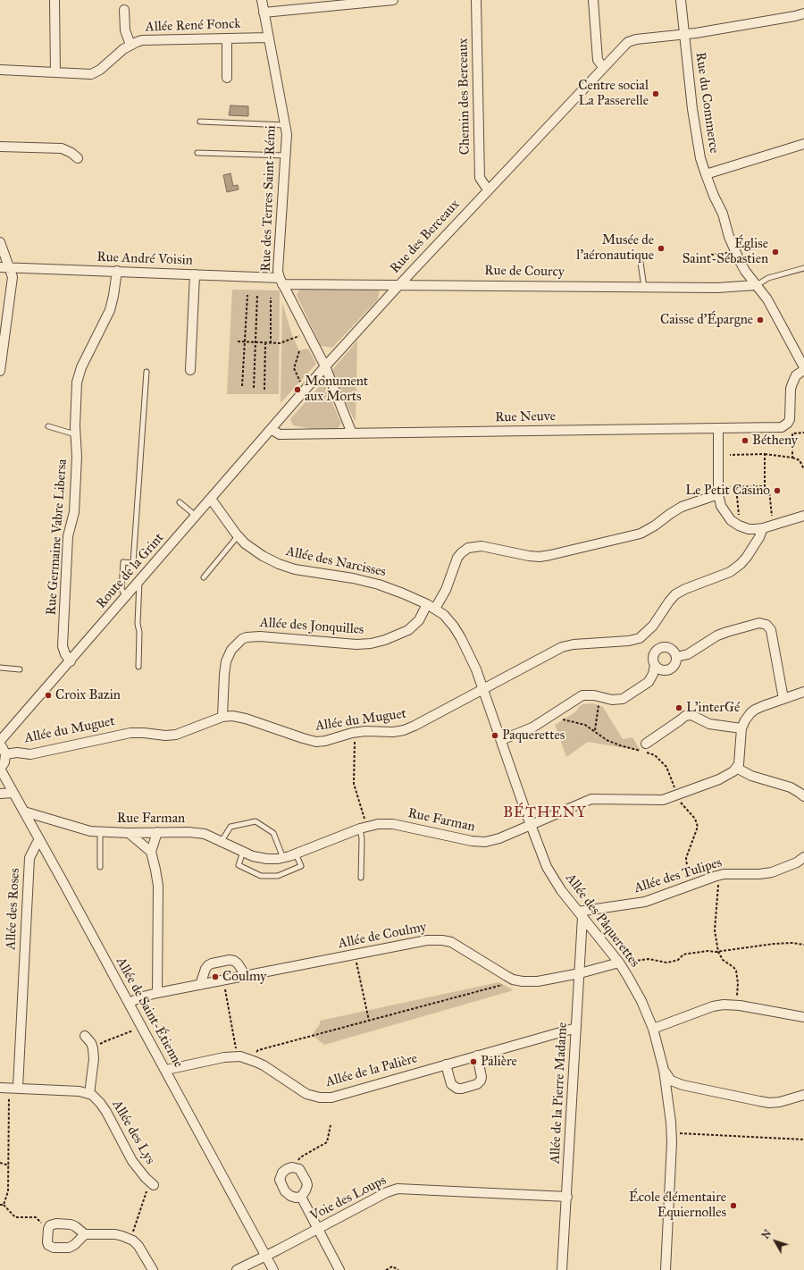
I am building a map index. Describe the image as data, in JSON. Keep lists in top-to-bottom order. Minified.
{"streets":{"street":["Allée René Fonck","Chemin des Berceaux","Rue du Commerce","Rue des Terres Saint-Rémi","Rue des Berceaux","Rue André Voisin","Rue de Courcy","Rue Neuve","Rue Germaine Vabre Libersa","Allée des Narcisses","Route de la Grint","Allée des Jonquilles","Allée du Muguet","Rue Farman","Allée des Tulipes","Allée des Roses","Allée des Pâquerettes","Allée de Coulmy","Allée de Saint-Étienne","Allée de la Palière","Allée de la Pierre Madame","Allée des Lys","Voie des Loups"]},"crossings":[["Allée René Fonck","Rue des Terres Saint-Rémi"],["Chemin des Berceaux","Rue des Berceaux"],["Rue du Commerce","Rue des Berceaux"],["Rue du Commerce","Rue de Courcy"],["Rue du Commerce","Rue Neuve"],["Rue des Terres Saint-Rémi","Rue des Berceaux"],["Rue des Terres Saint-Rémi","Rue André Voisin"],["Rue des Terres Saint-Rémi","Rue Neuve"],["Rue des Berceaux","Rue André Voisin"],["Rue des Berceaux","Rue de Courcy"],["Rue des Berceaux","Rue Neuve"],["Rue des Berceaux","Allée des Narcisses"],["Rue des Berceaux","Route de la Grint"],["Rue André Voisin","Rue de Courcy"],["Rue André Voisin","Rue Germaine Vabre Libersa"],["Rue Germaine Vabre Libersa","Route de la Grint"],["Allée des Narcisses","Route de la Grint"],["Allée des Narcisses","Allée des Jonquilles"],["Allée des Narcisses","Allée des Pâquerettes"],["Allée des Jonquilles","Allée du Muguet"],["Allée des Jonquilles","Allée des Pâquerettes"],["Allée du Muguet","Allée des Pâquerettes"],["Rue Farman","Allée des Pâquerettes"],["Rue Farman","Allée de Saint-Étienne"],["Allée des Tulipes","Allée des Pâquerettes"],["Allée des Tulipes","Allée de la Pierre Madame"],["Allée des Roses","Allée de Saint-Étienne"],["Allée des Pâquerettes","Allée de Coulmy"],["Allée des Pâquerettes","Allée de la Pierre Madame"],["Allée de Coulmy","Allée de Saint-Étienne"],["Allée de Coulmy","Allée de la Pierre Madame"],["Allée de Saint-Étienne","Allée de la Palière"],["Allée de Saint-Étienne","Voie des Loups"],["Allée de la Palière","Allée de la Pierre Madame"],["Allée de la Pierre Madame","Voie des Loups"]],"districts":["BÉTHENY"],"places":["Centre social La Passerelle","Musée de l'aéronautique","Église Saint-Sébastien","Caisse d'Épargne","Monument aux Morts","Bétheny","Le Petit Casino","Croix Bazin","L'interGé","Paquerettes","Coulmy","Palière","École élémentaire Equiernolles"],"north":"top left"}
